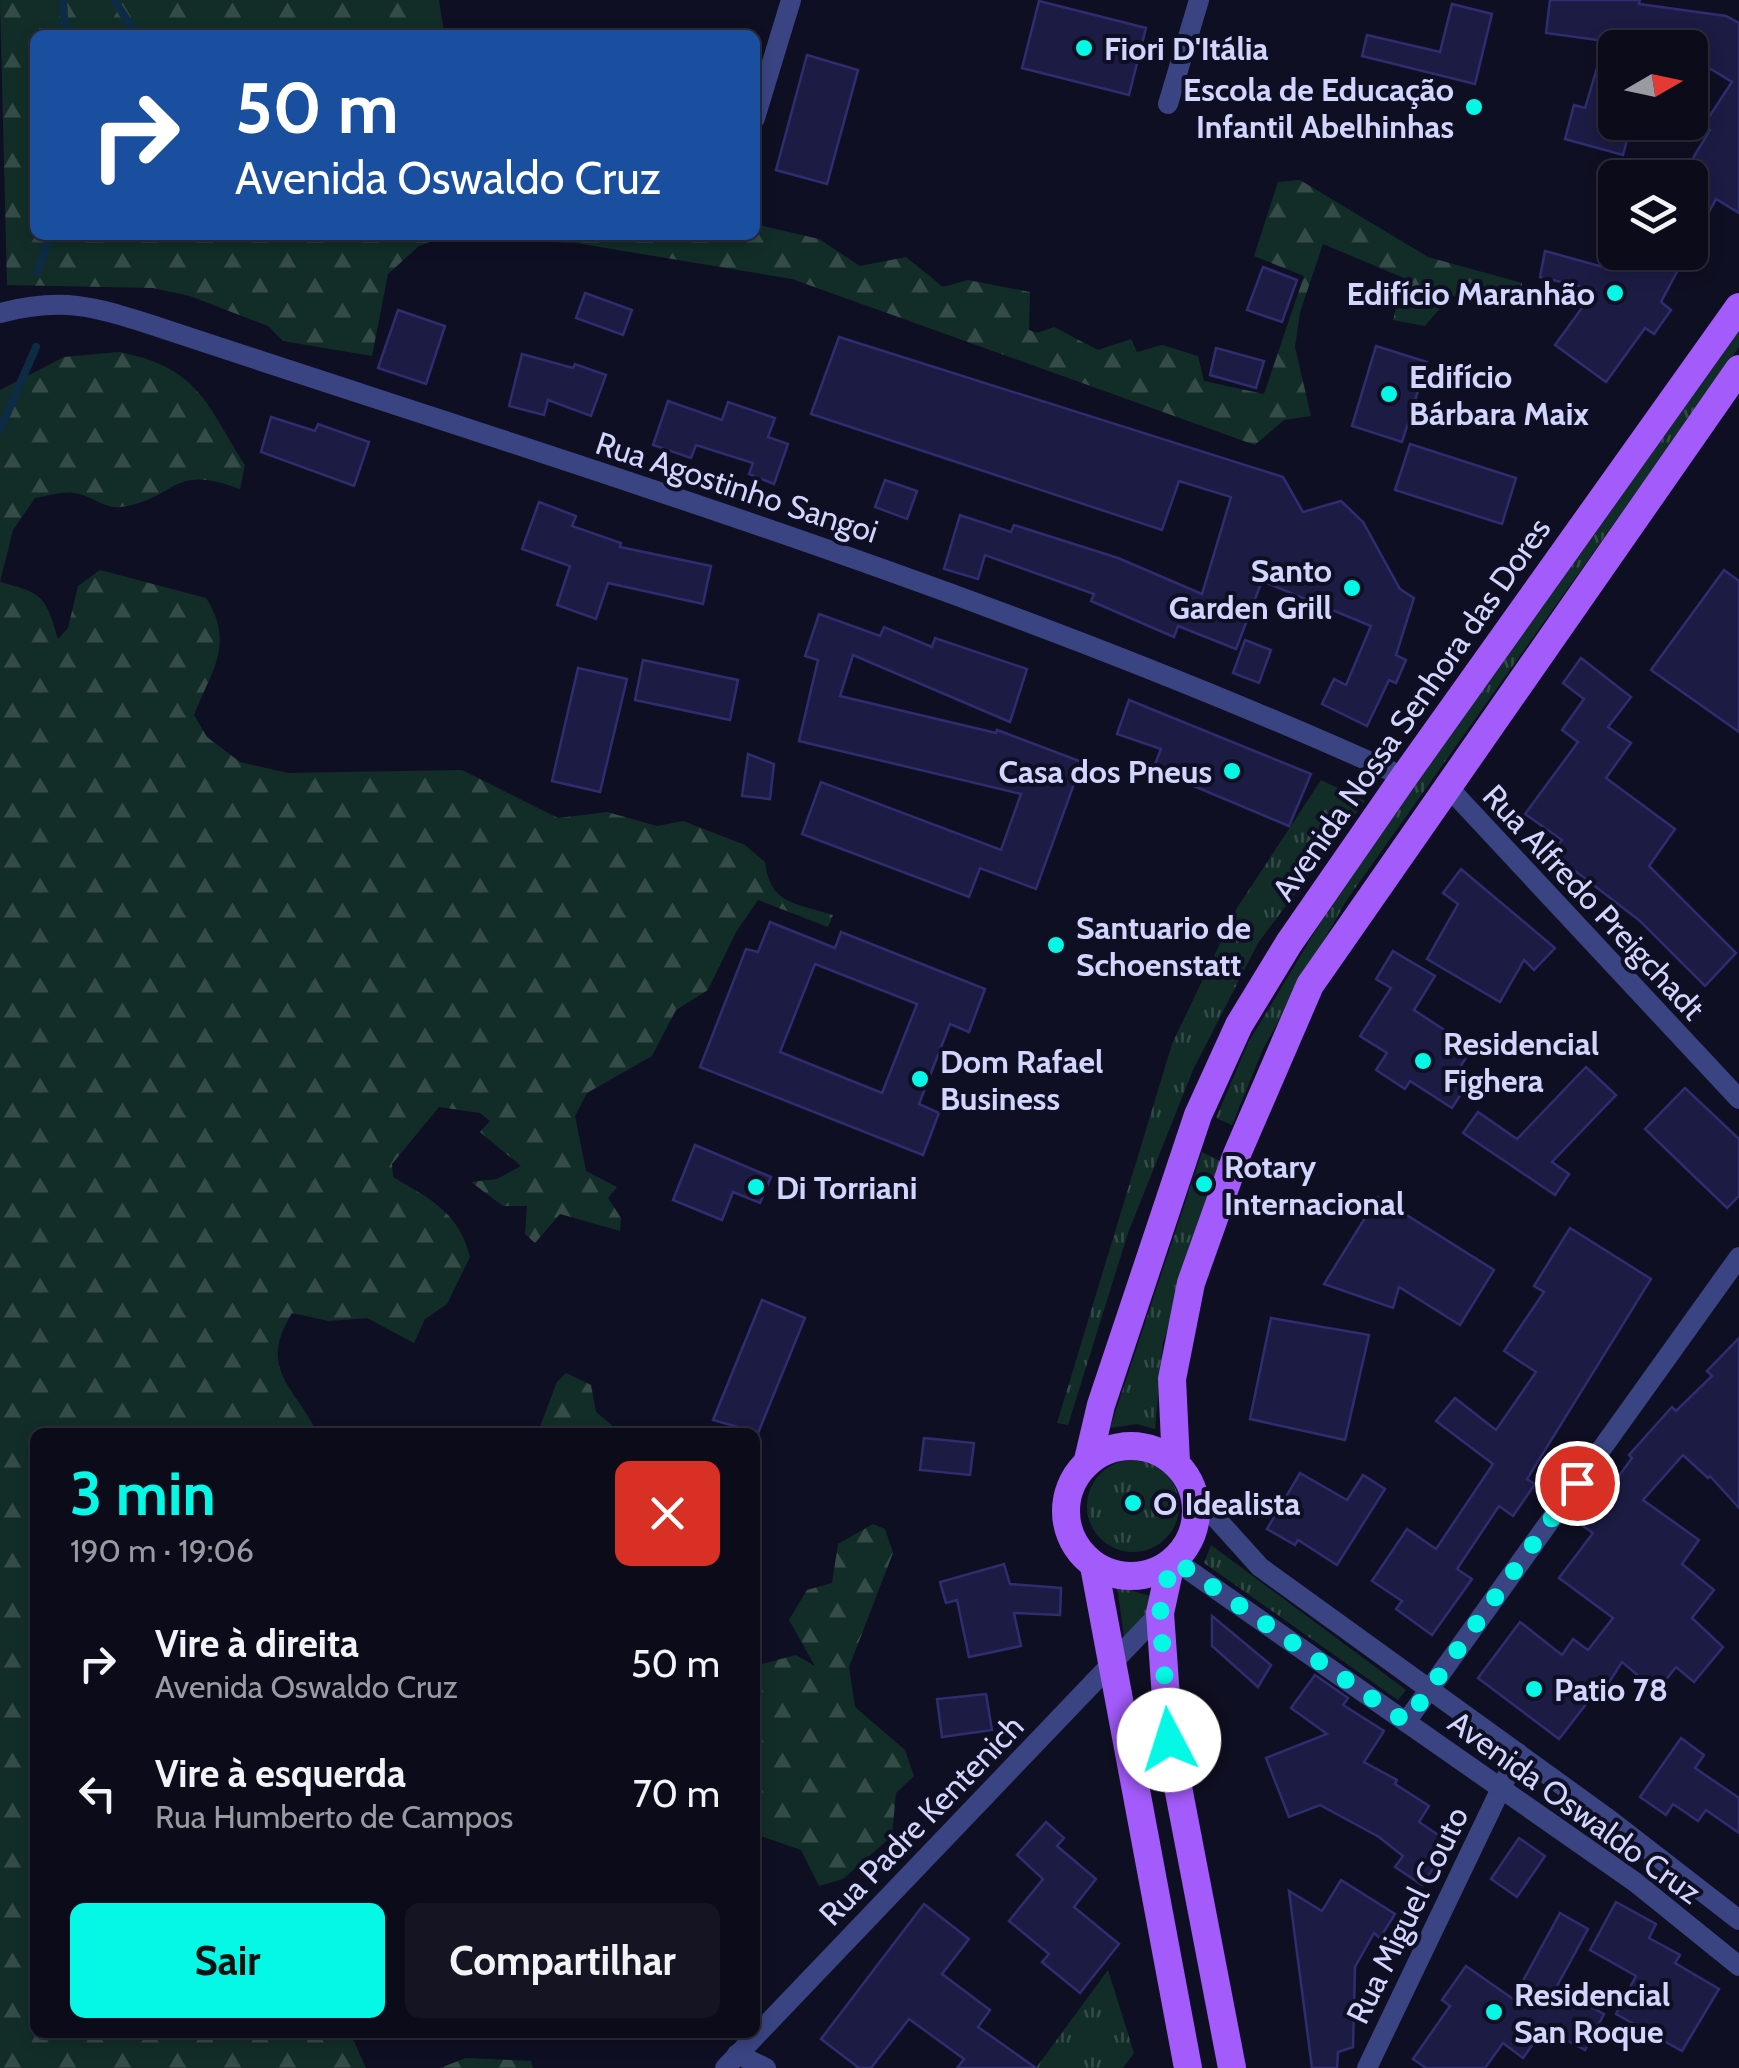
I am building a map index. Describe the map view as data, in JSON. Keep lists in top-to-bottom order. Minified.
{"streets":{"main road":["Avenida Nossa Senhora das Dores"],"street":["Rua Agostinho Sangoi","Rua Alfredo Preigchadt","Avenida Oswaldo Cruz","Rua Padre Kentenich","Rua Miguel Couto"]},"crossings":[["Rua Agostinho Sangoi","Avenida Nossa Senhora das Dores"],["Avenida Nossa Senhora das Dores","Avenida Oswaldo Cruz"],["Avenida Oswaldo Cruz","Rua Miguel Couto"]],"places":["Fiori D'Itália","Escola de Educação Infantil Abelhinhas","Edifício Maranhão","Edifício Bárbara Maix","Santo Garden Grill","Casa dos Pneus","Santuario de Schoenstatt","Residencial Fighera","Dom Rafael Business","Rotary Internacional","Di Torriani","O Idealista","Patio 78","Residencial San Roque"],"north":"right","page":{"turn":["50 m","Avenida Oswaldo Cruz"],"heading":["3 min","190 m · 19:06"],"list":[{"name":"Vire à direita","note":"Avenida Oswaldo Cruz","value":"50 m"},{"name":"Vire à esquerda","note":"Rua Humberto de Campos","value":"70 m"}],"buttons":["Sair","Compartilhar"]}}
